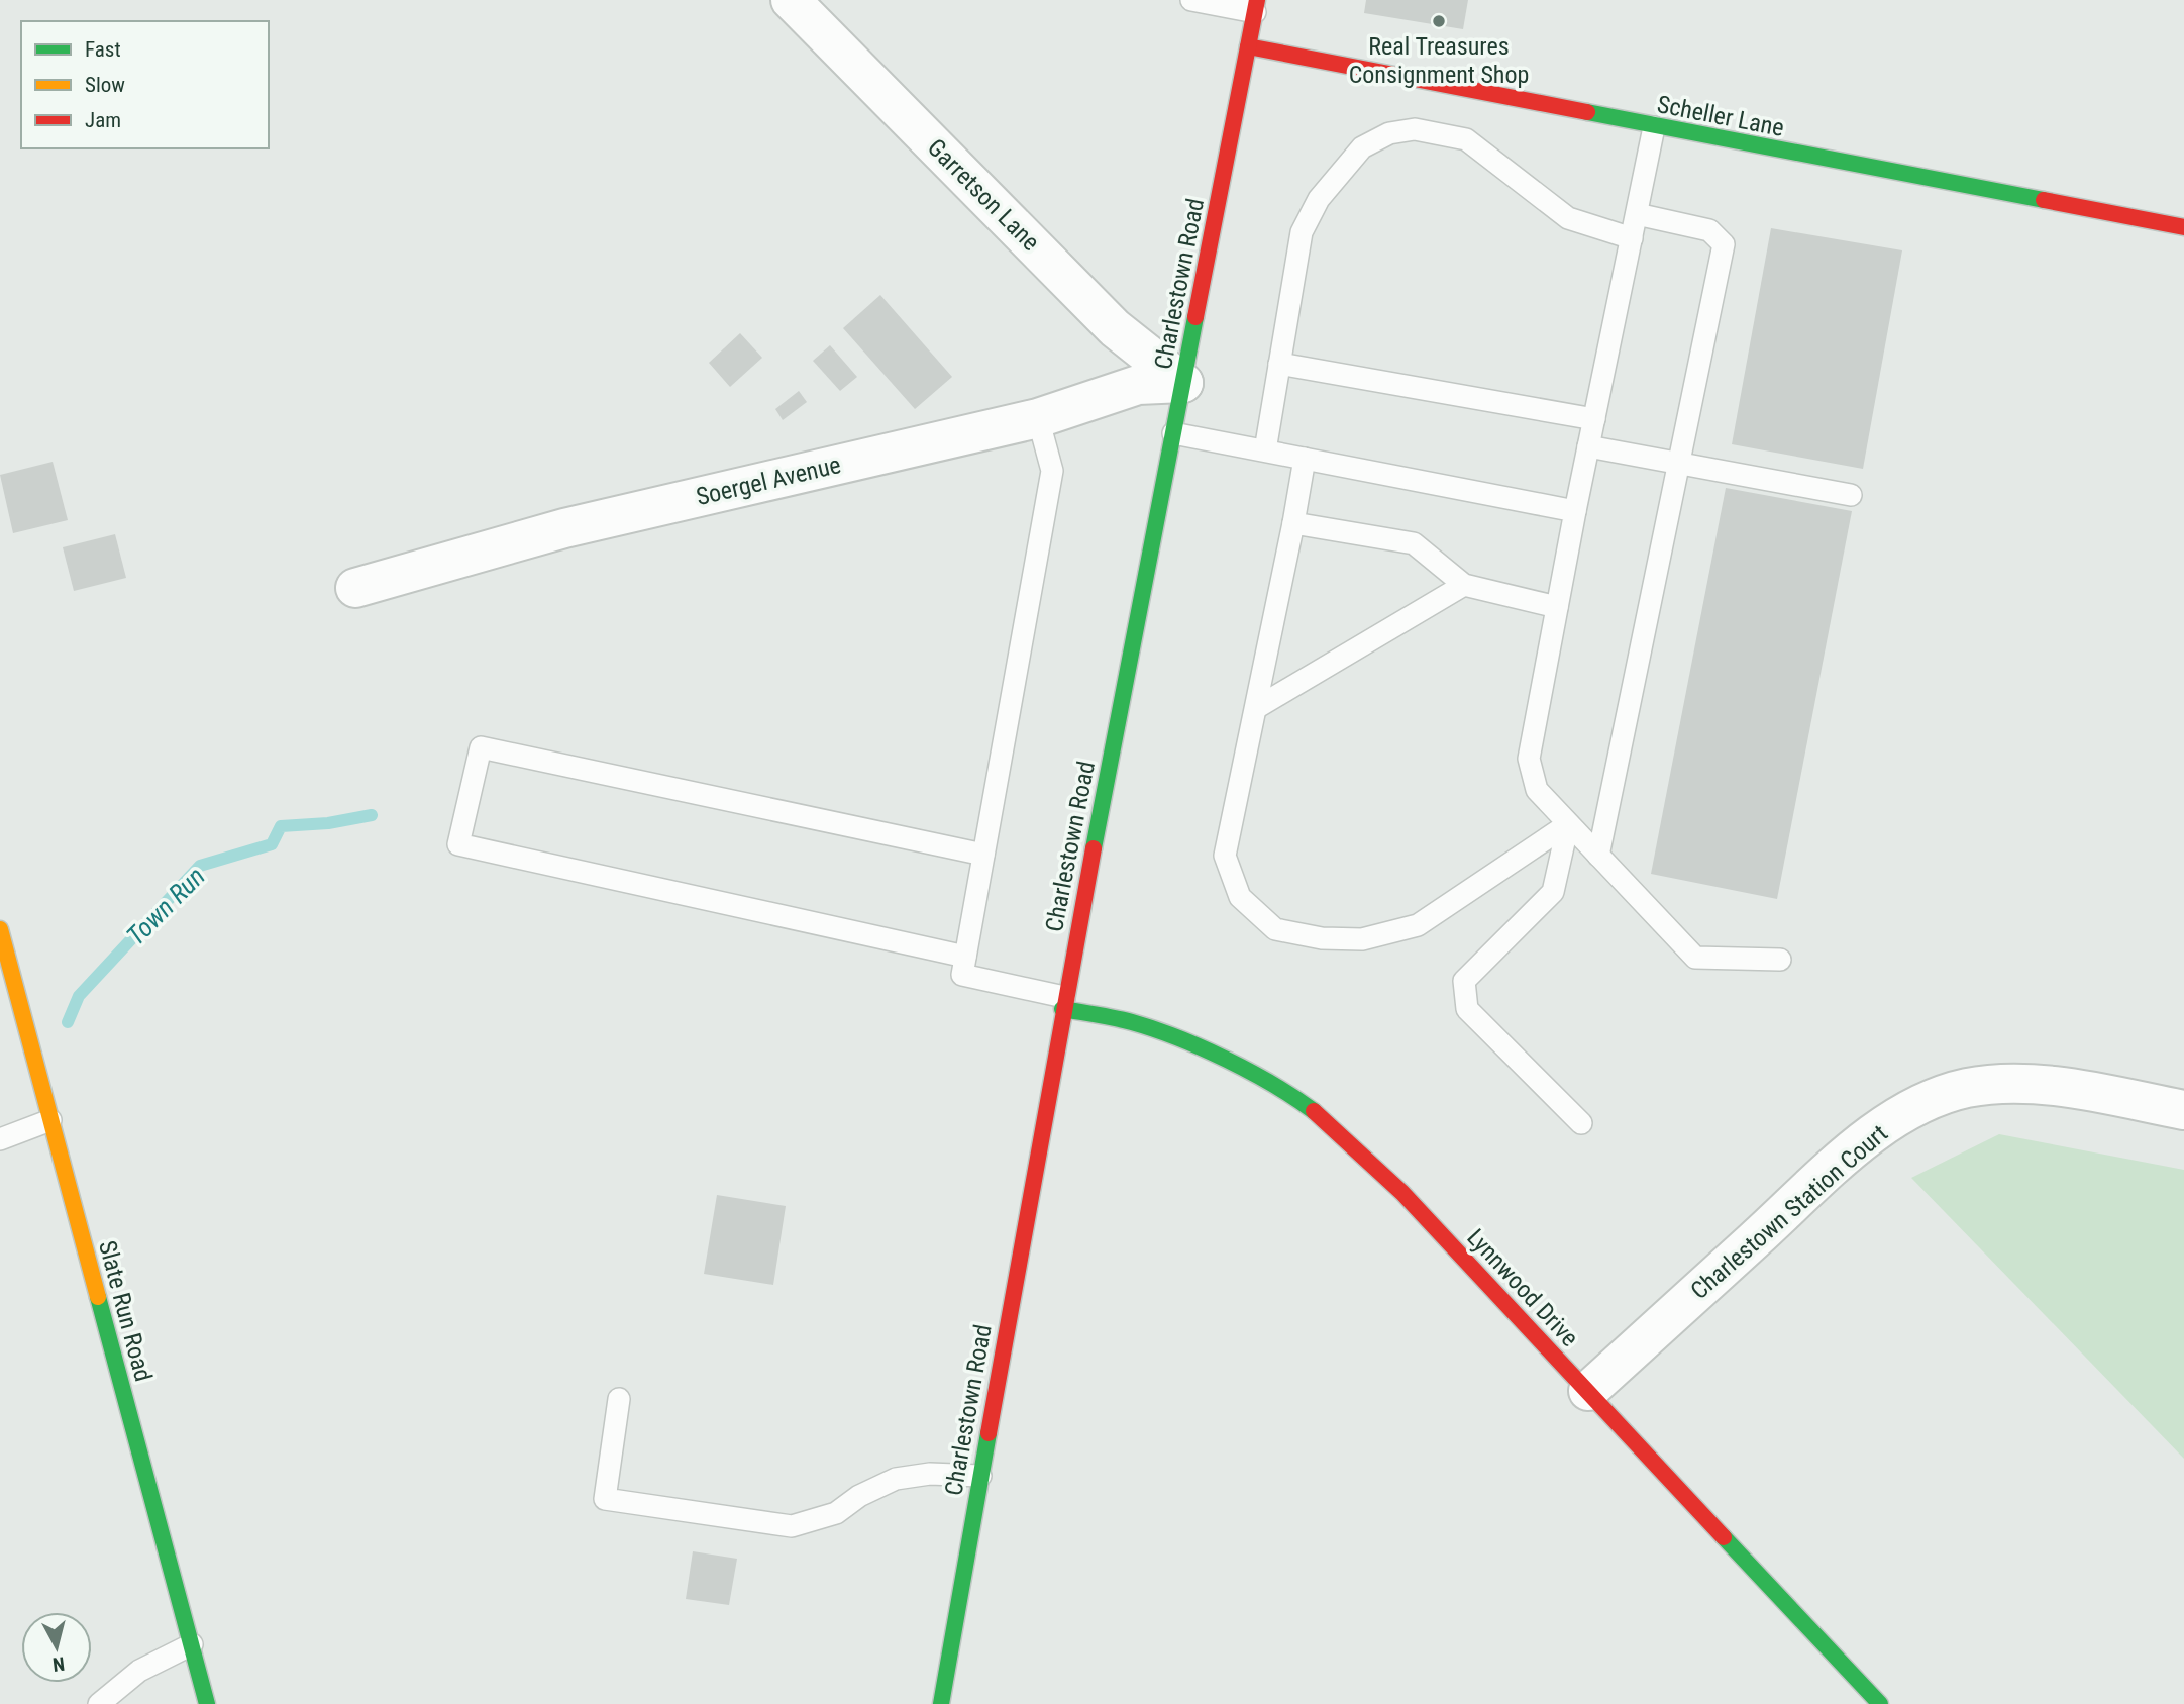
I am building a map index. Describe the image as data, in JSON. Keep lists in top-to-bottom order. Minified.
{"streets":{"street":["Scheller Lane","Garretson Lane","Charlestown Road","Soergel Avenue","Charlestown Station Court","Lynnwood Drive","Slate Run Road"]},"crossings":[["Scheller Lane","Charlestown Road"],["Garretson Lane","Charlestown Road"],["Garretson Lane","Soergel Avenue"],["Charlestown Road","Soergel Avenue"],["Charlestown Road","Lynnwood Drive"],["Charlestown Station Court","Lynnwood Drive"]],"water":["Town Run"],"places":["Real Treasures Consignment Shop"],"legend":["Fast","Slow","Jam"],"north":"bottom"}
